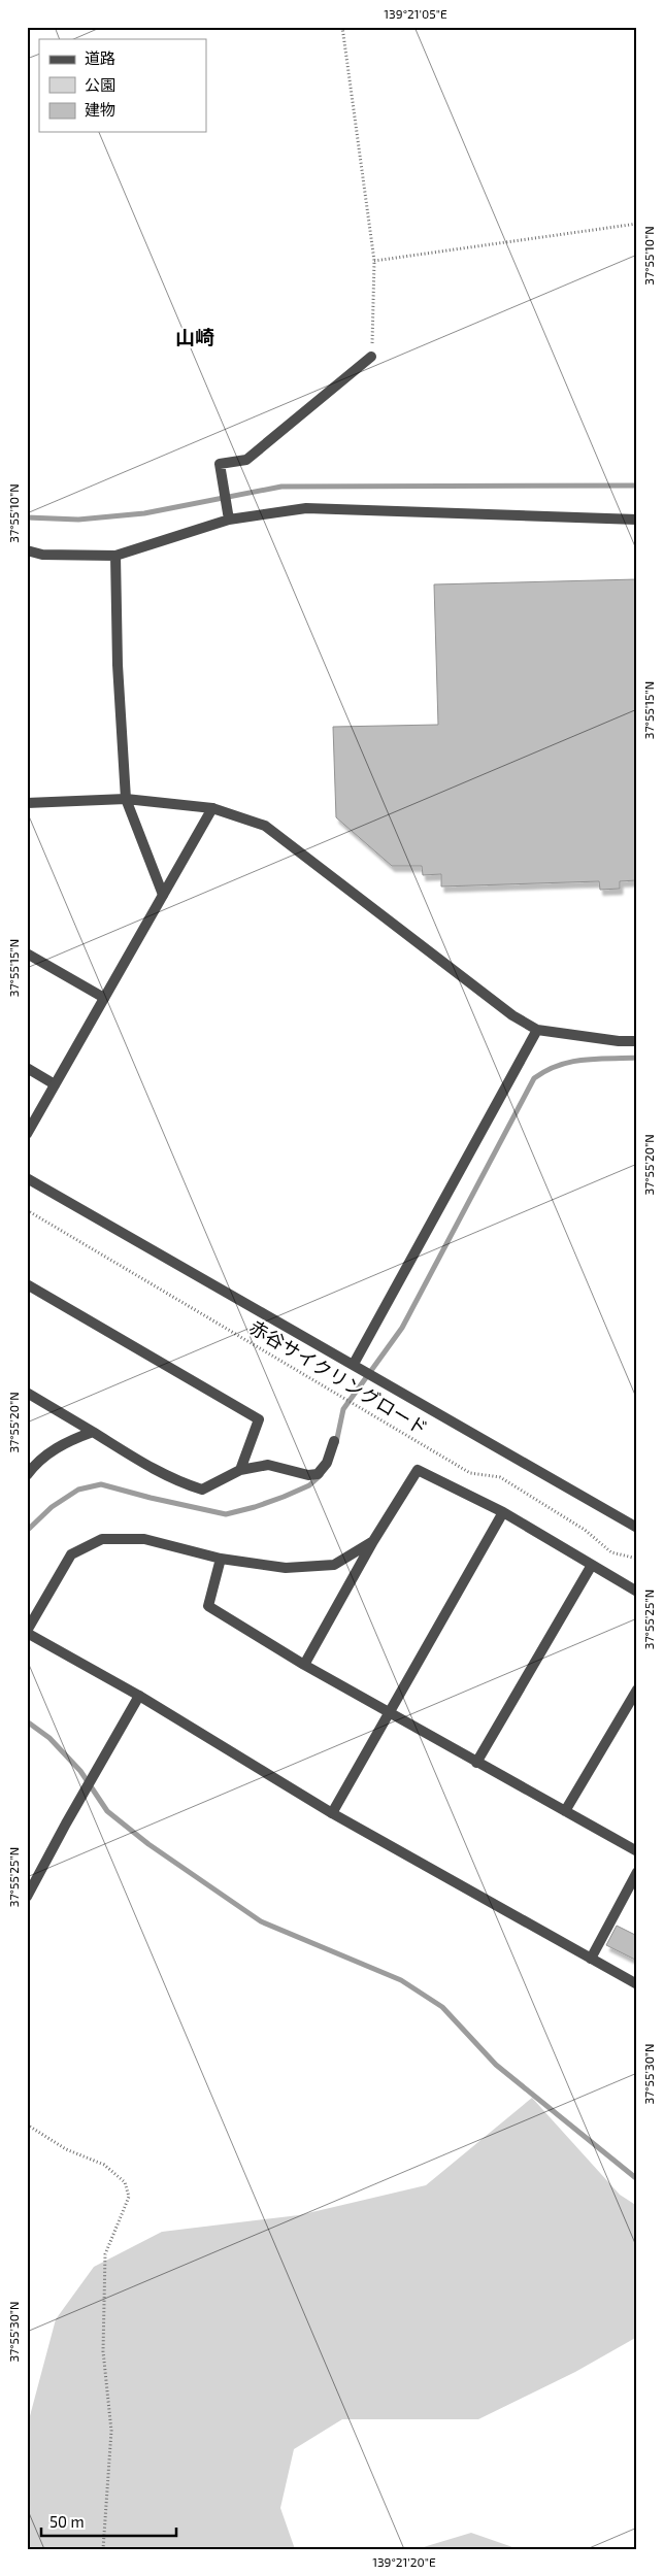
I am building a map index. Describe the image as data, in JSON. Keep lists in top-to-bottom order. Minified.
{"streets":{"path":["赤谷サイクリングロード"]},"districts":["山崎"],"legend":["道路","公園","建物"],"scale_bar":"50 m","coordinates":["139°21'05\"E","37°55'10\"N","37°55'15\"N","37°55'20\"N","37°55'25\"N","37°55'30\"N","139°21'20\"E"]}
